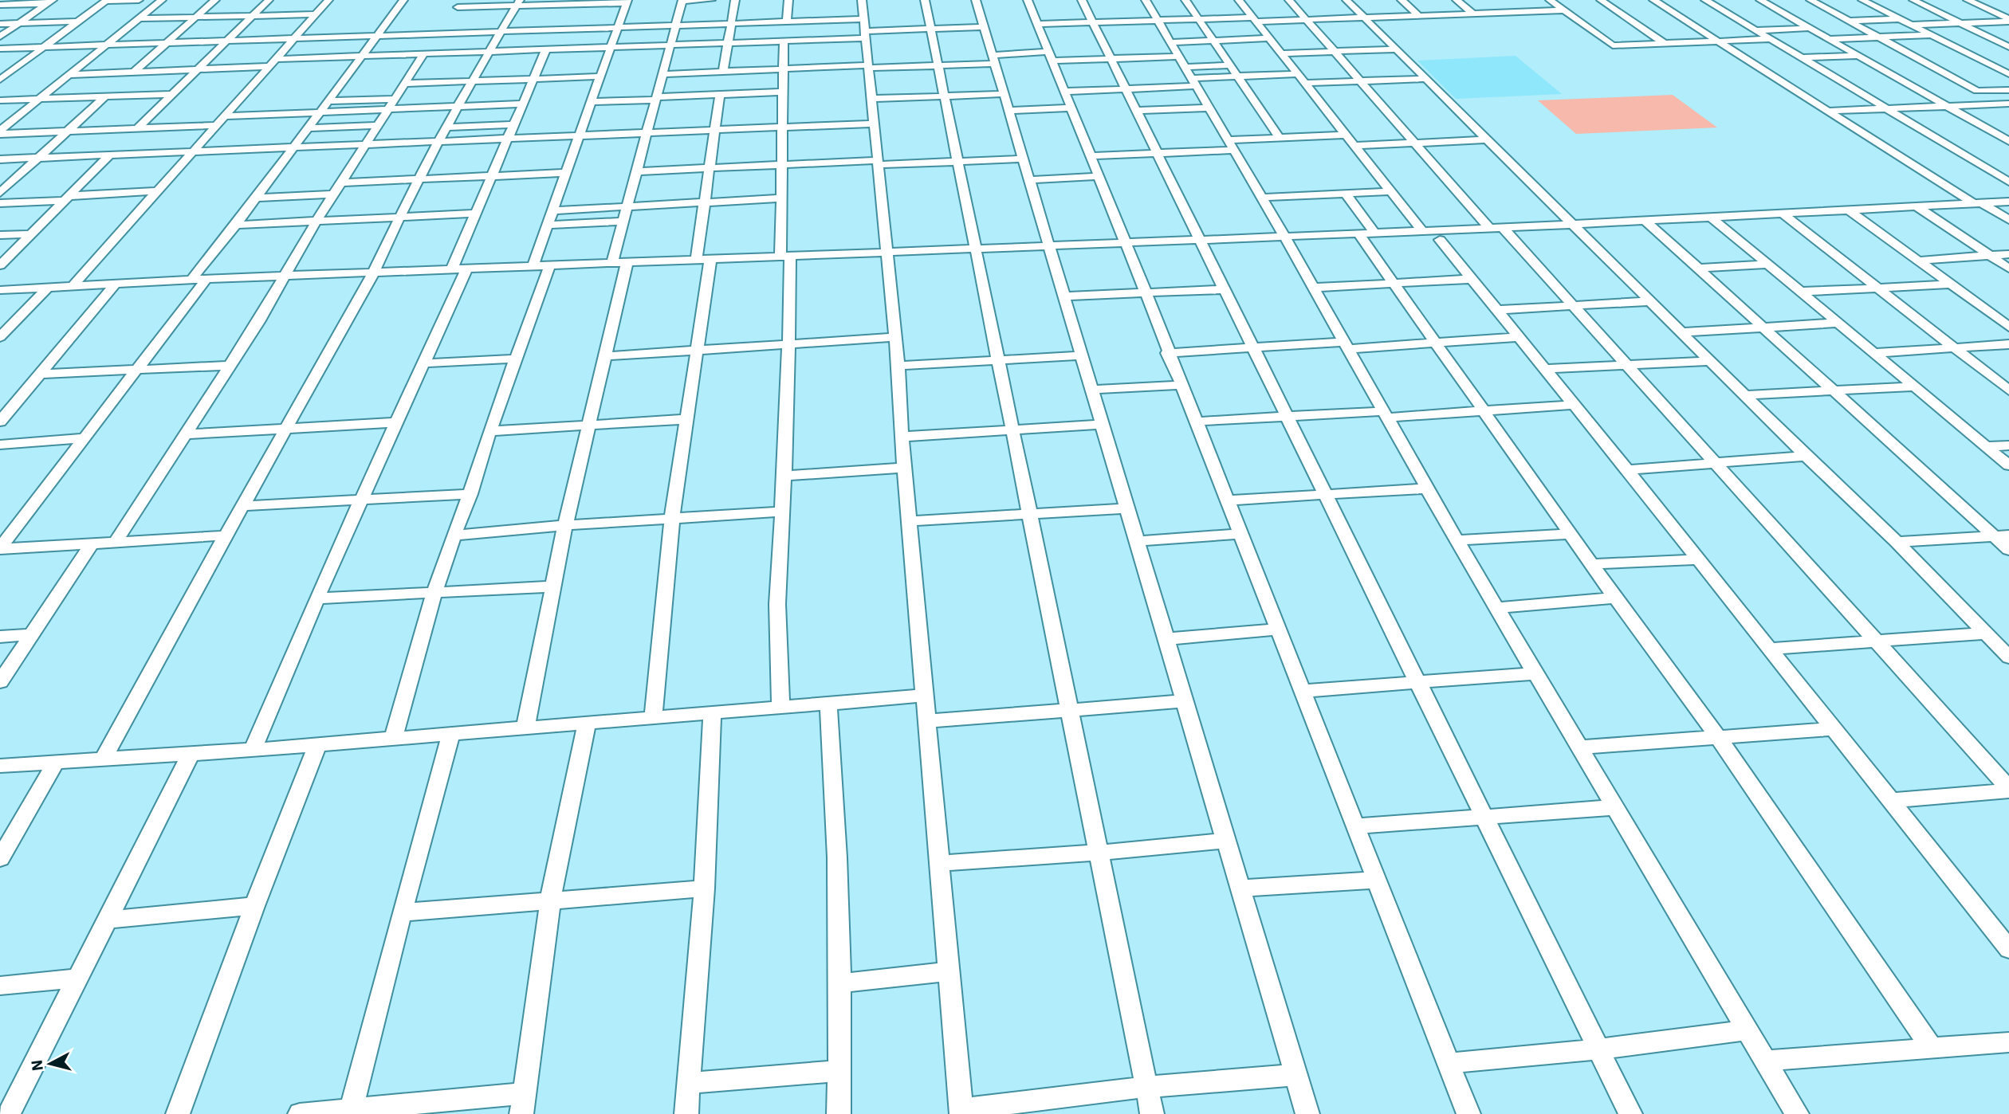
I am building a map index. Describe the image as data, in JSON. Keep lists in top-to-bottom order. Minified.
{"north":"left"}
